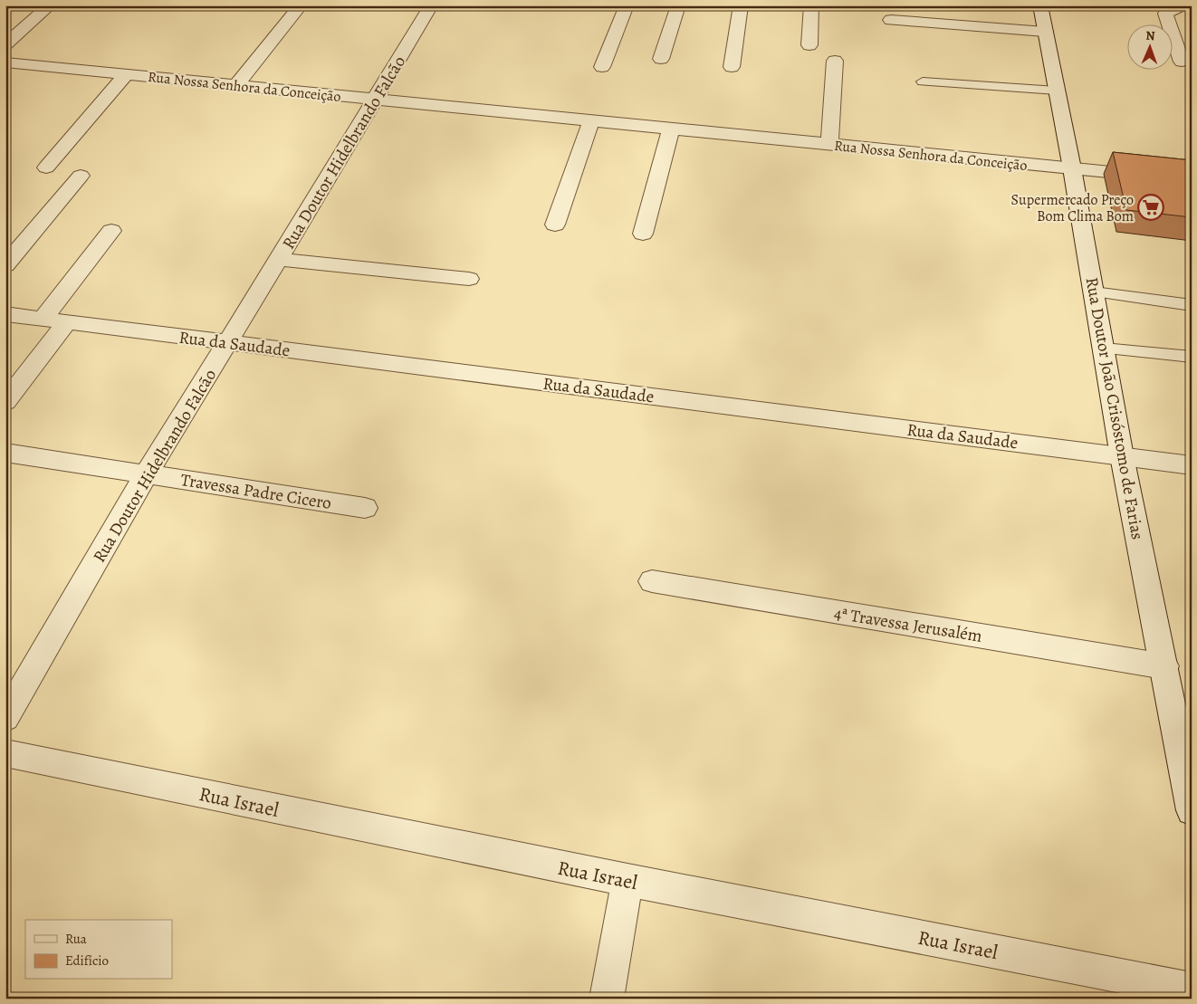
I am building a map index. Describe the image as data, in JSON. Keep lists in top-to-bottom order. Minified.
{"streets":{"street":["Rua Nossa Senhora da Conceição","Rua Doutor Hidelbrando Falcão","Rua da Saudade","Rua Doutor João Crisóstomo de Farias","Travessa Padre Cicero","4ª Travessa Jerusalém","Rua Israel"]},"crossings":[["Rua Nossa Senhora da Conceição","Rua Doutor Hidelbrando Falcão"],["Rua Nossa Senhora da Conceição","Rua Doutor João Crisóstomo de Farias"],["Rua Doutor Hidelbrando Falcão","Rua da Saudade"],["Rua Doutor Hidelbrando Falcão","Travessa Padre Cicero"],["Rua da Saudade","Rua Doutor João Crisóstomo de Farias"],["Rua Doutor João Crisóstomo de Farias","4ª Travessa Jerusalém"]],"places":{"supermarket":["Supermercado Preço Bom Clima Bom"]},"legend":["Rua","Edifício"],"north":"top"}
